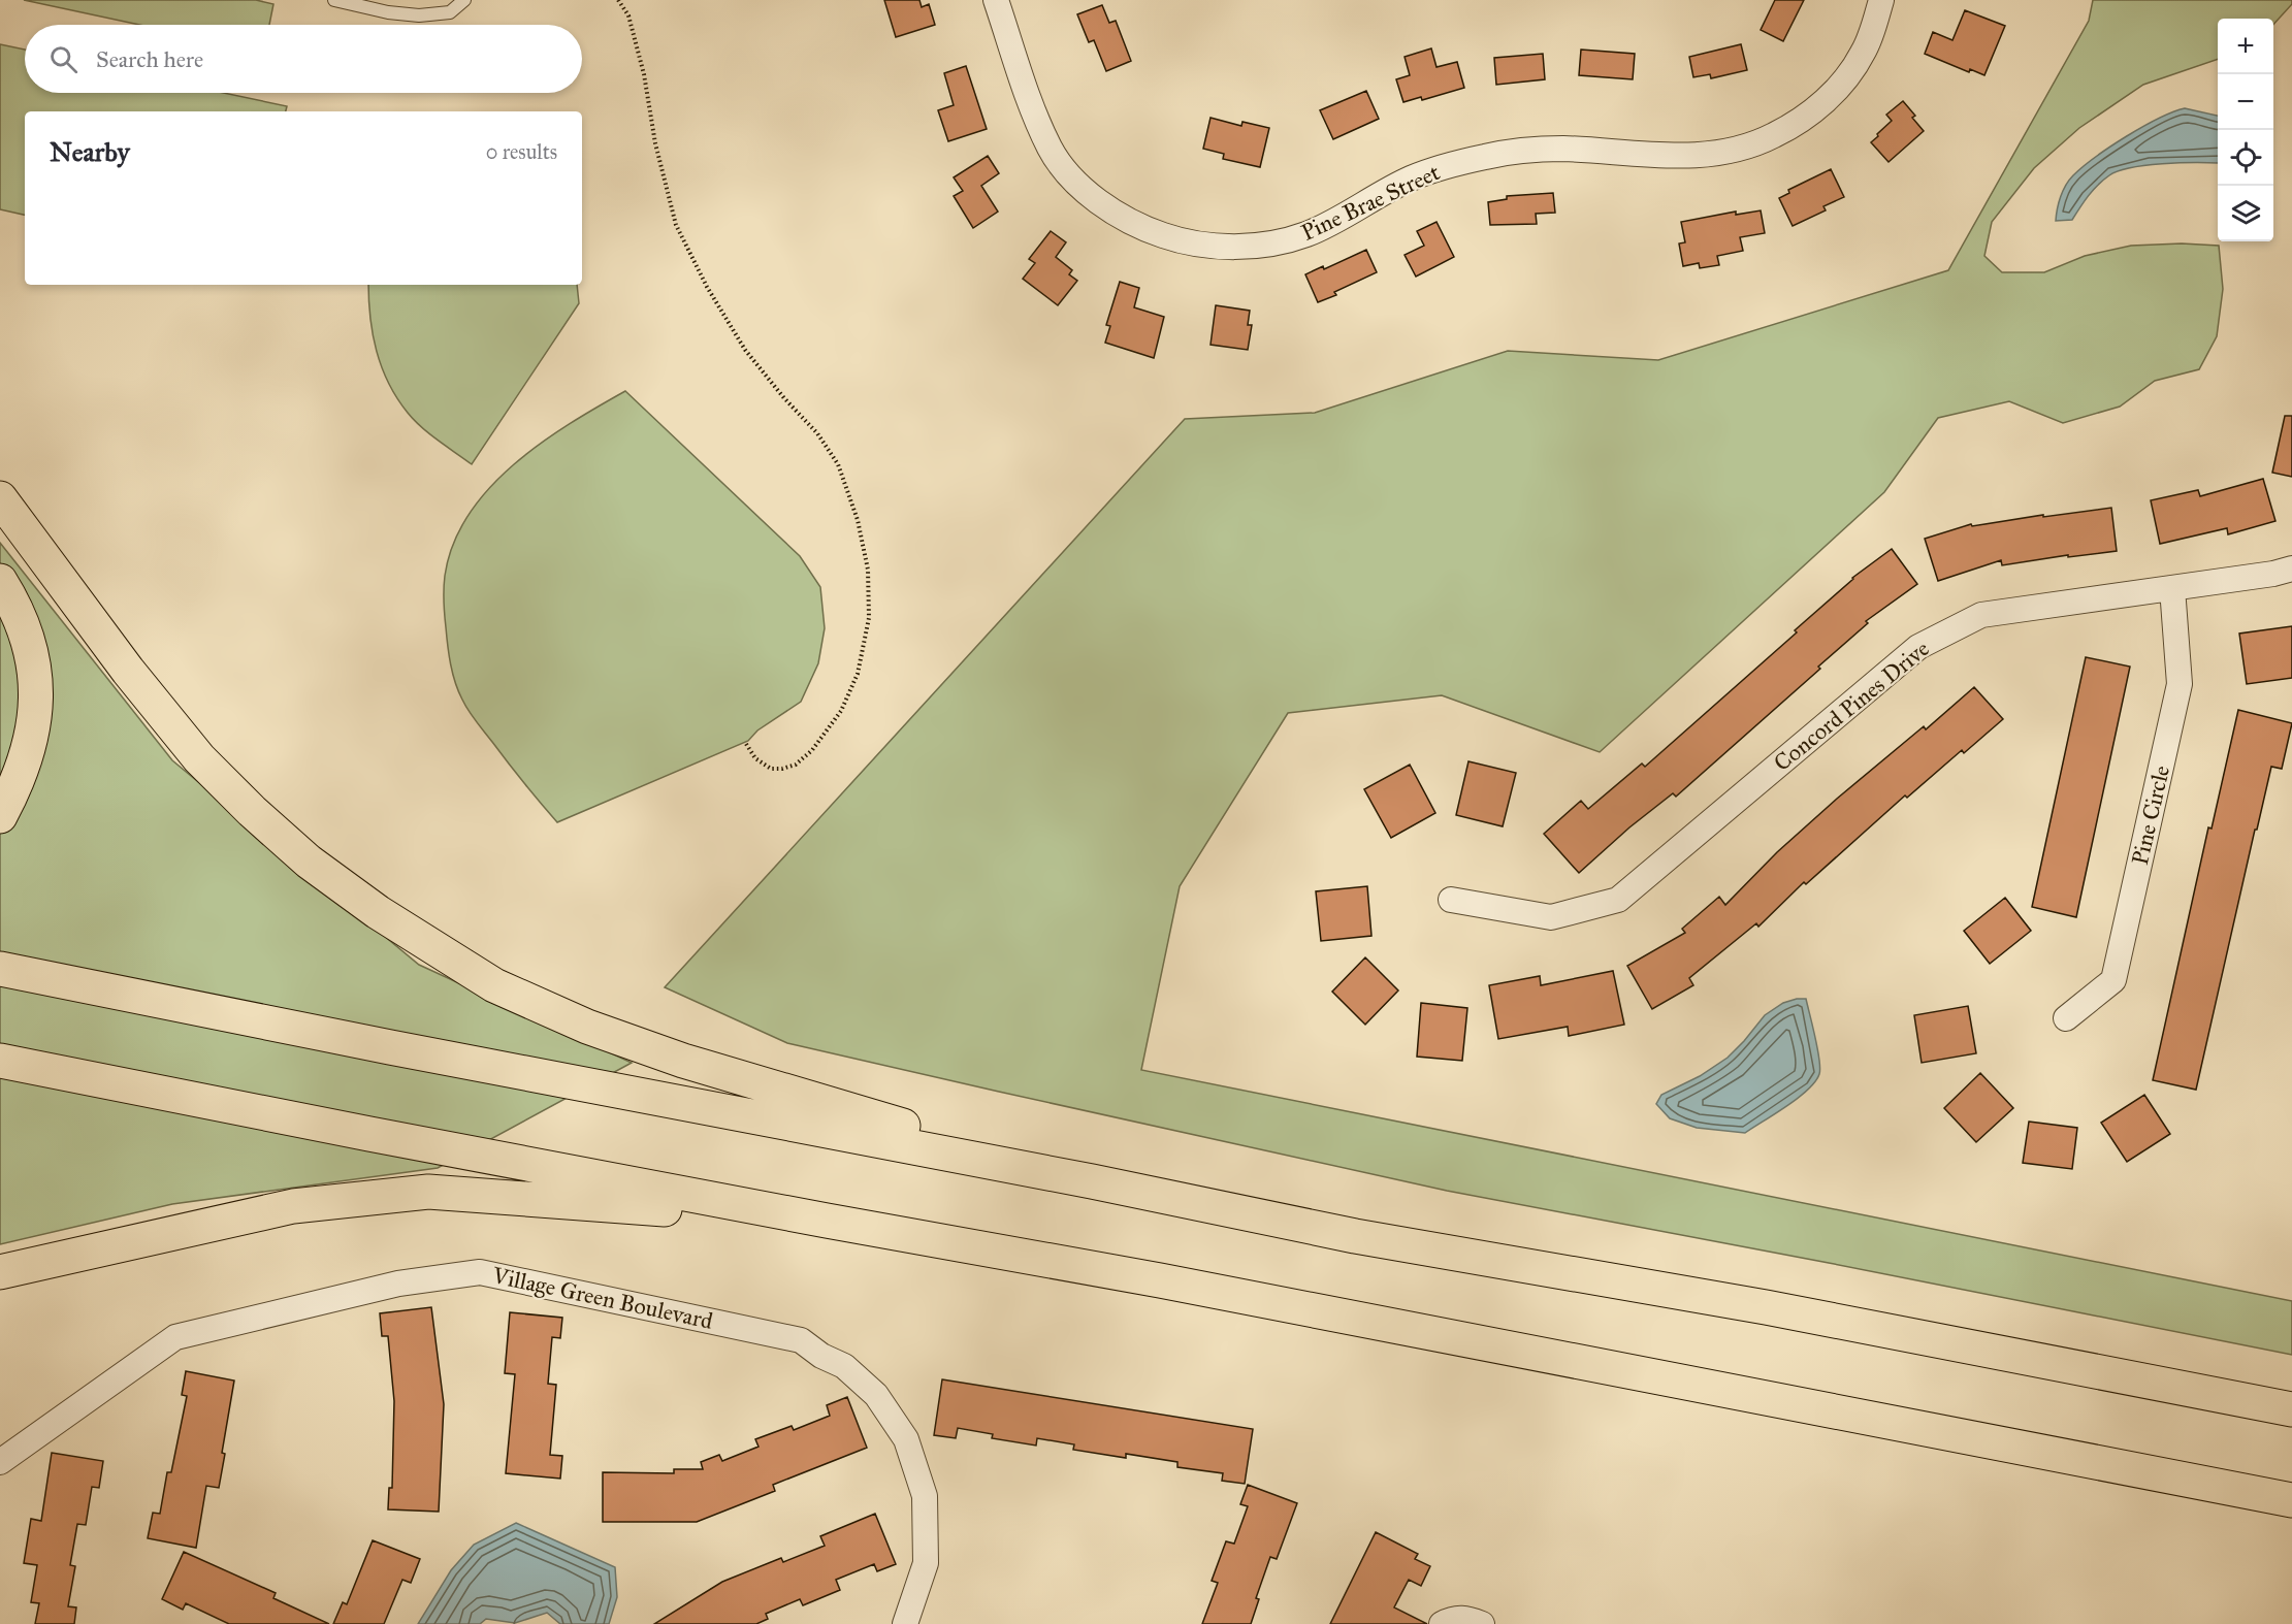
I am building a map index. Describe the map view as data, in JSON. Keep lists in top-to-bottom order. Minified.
{"streets":{"street":["Pine Brae Street","Concord Pines Drive","Pine Circle","Village Green Boulevard"]},"crossings":[["Concord Pines Drive","Pine Circle"]],"page":{"map_buttons":["+","−"],"search":"Search here","heading":["Nearby","0 results"]}}
